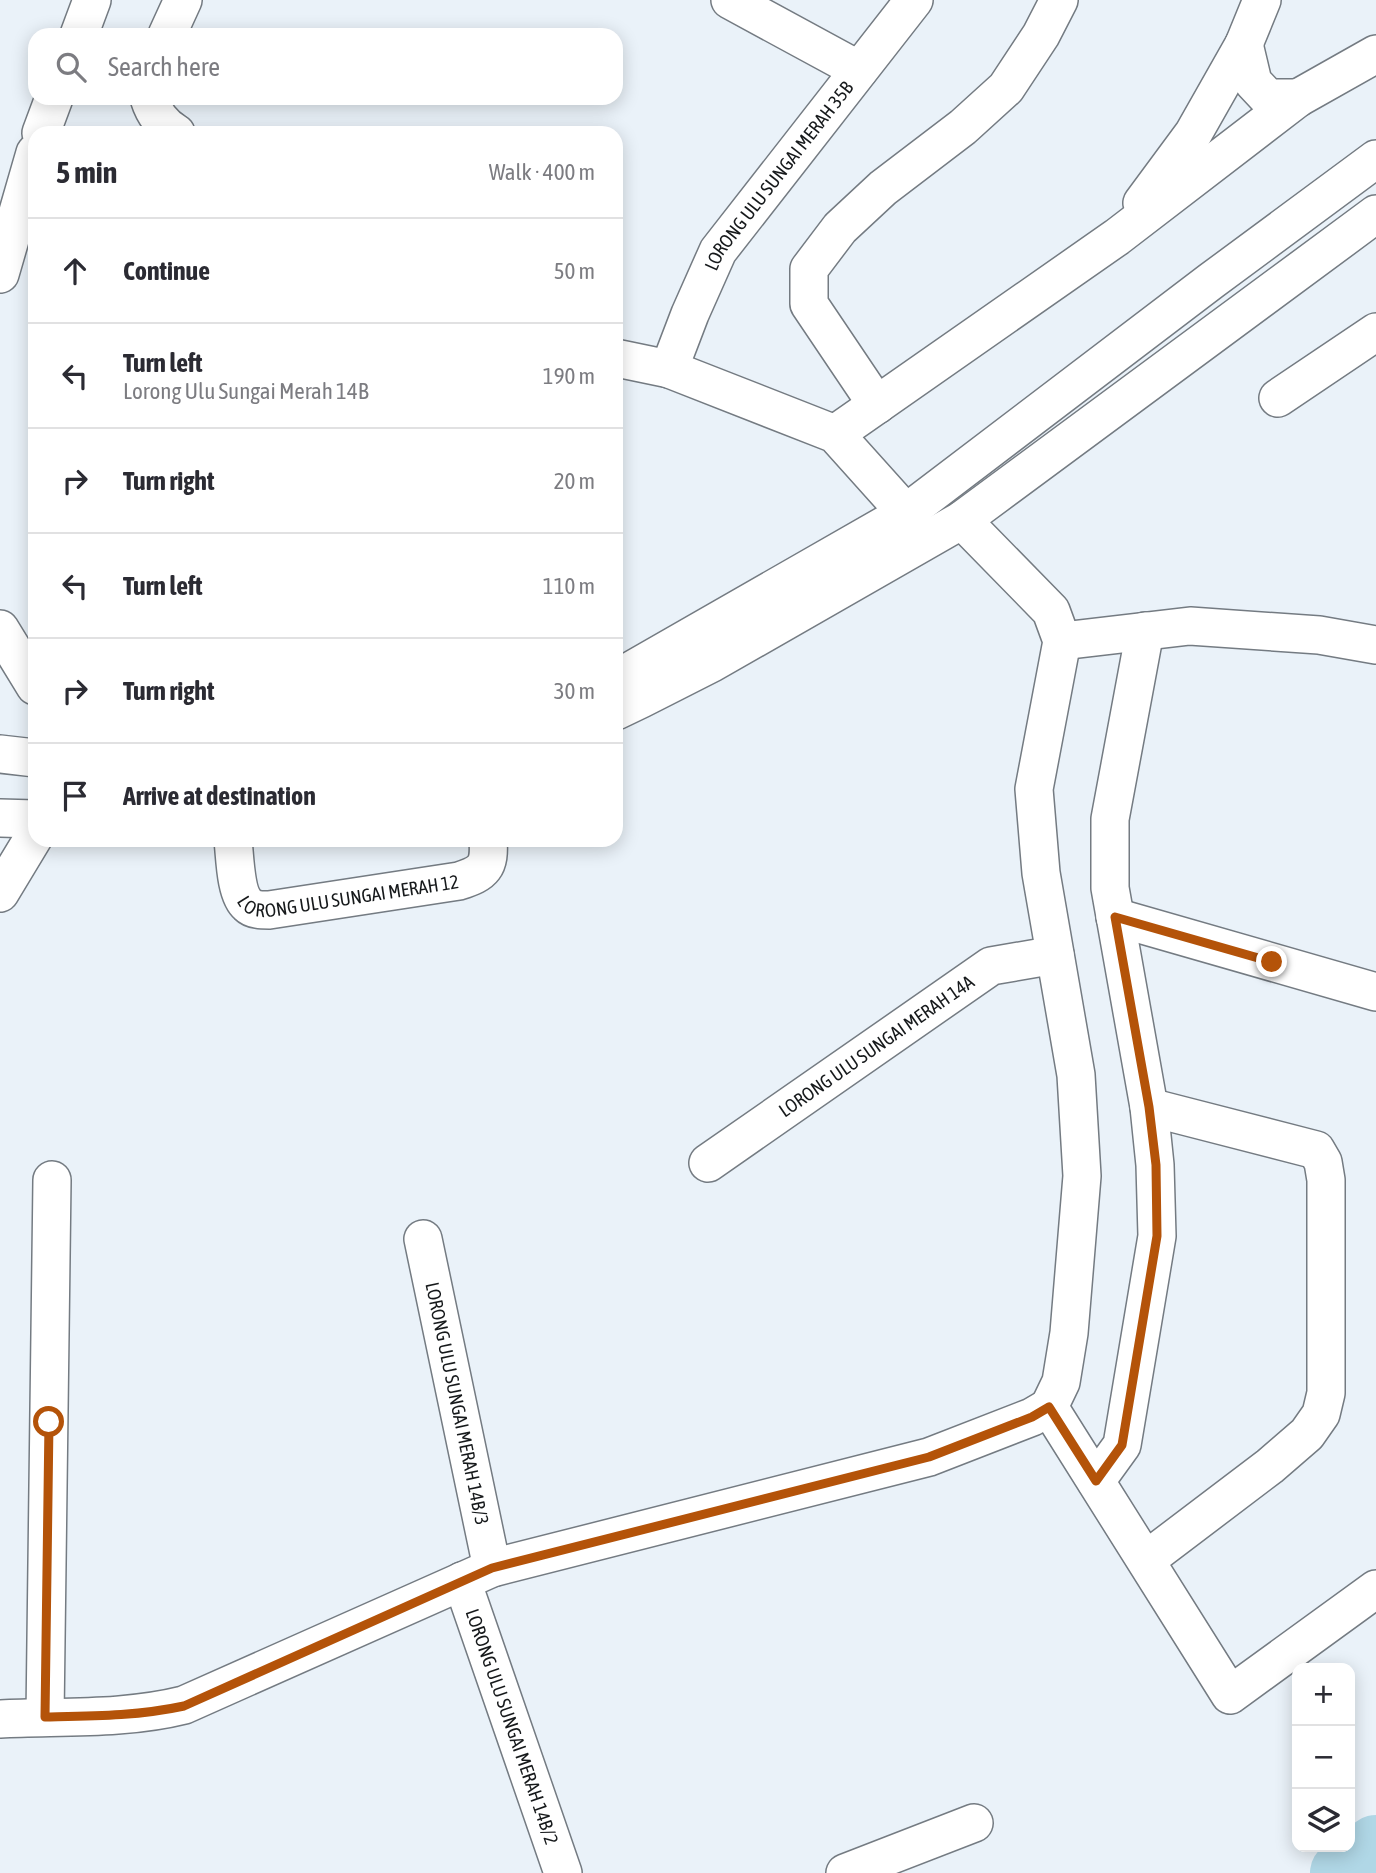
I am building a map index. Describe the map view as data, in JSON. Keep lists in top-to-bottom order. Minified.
{"streets":{"street":["LORONG ULU SUNGAI MERAH 35B","LORONG ULU SUNGAI MERAH 12","LORONG ULU SUNGAI MERAH 14A","LORONG ULU SUNGAI MERAH 14B/3","LORONG ULU SUNGAI MERAH 14B/2"]},"crossings":[["LORONG ULU SUNGAI MERAH 14B/3","LORONG ULU SUNGAI MERAH 14B/2"]],"page":{"search":"Search here","heading":["5 min","Walk · 400 m"],"list":[["Continue","50 m"],["Turn left","Lorong Ulu Sungai Merah 14B","190 m"],["Turn right","20 m"],["Turn left","110 m"],["Turn right","30 m"],"Arrive at destination"],"map_buttons":["+","−"]}}
